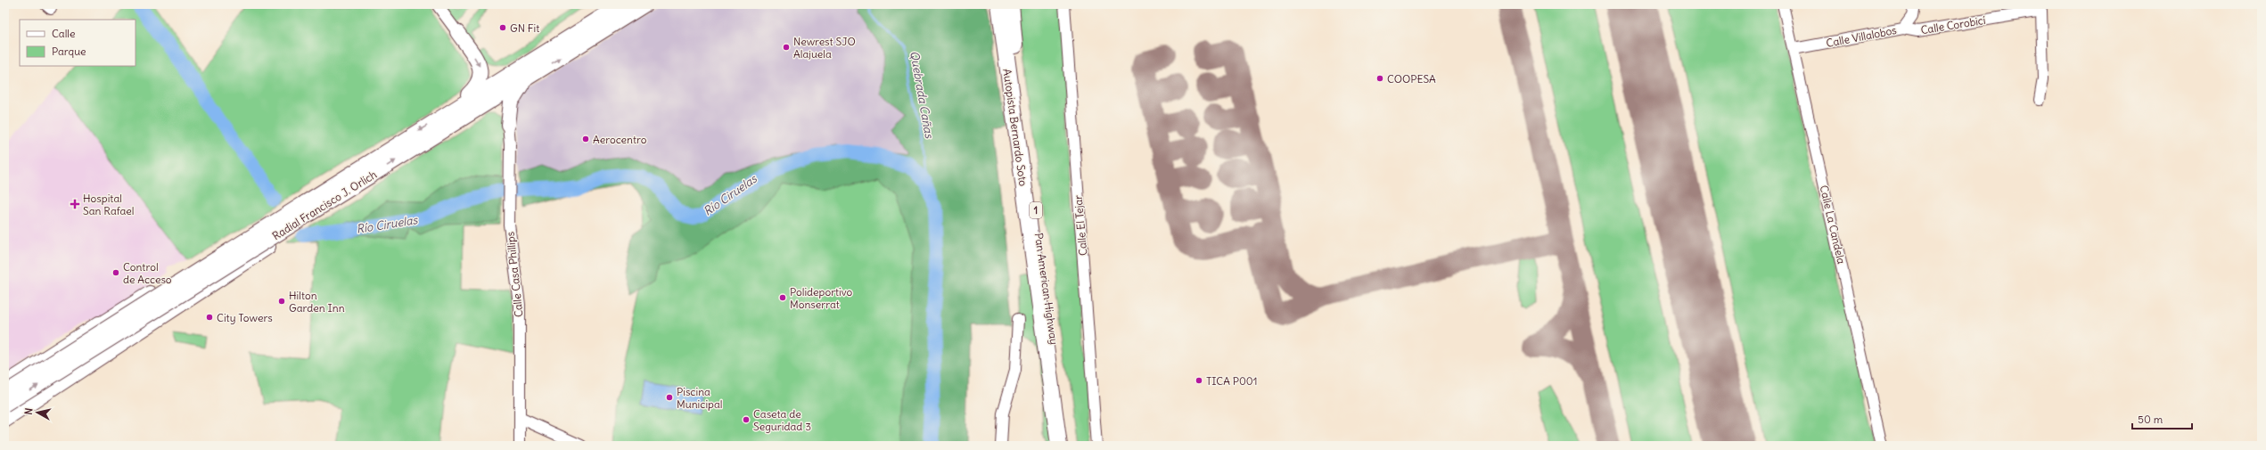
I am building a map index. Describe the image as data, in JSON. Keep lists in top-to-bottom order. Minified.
{"streets":{"highway":["Autopista Bernardo Soto","1","Pan American Highway"],"main road":["Radial Francisco J. Orlich"],"street":["Calle Corobicí","Calle Villalobos","Calle La Candela","Calle El Tejar","Calle Casa Phillips"]},"crossings":[["Calle Corobicí","Calle Villalobos"],["Calle Villalobos","Calle La Candela"],["Autopista Bernardo Soto","1"],["Autopista Bernardo Soto","Pan American Highway"],["1","Pan American Highway"]],"water":["Quebrada Cañas","Río Ciruelas"],"places":{"other":["GN Fit","Newrest SJO Alajuela","COOPESA","Aerocentro","Control de Acceso","Polideportivo Monserrat","Hilton Garden Inn","City Towers","TICA P001","Piscina Municipal","Caseta de Seguridad 3"],"health":["Hospital San Rafael"]},"legend":["Calle","Parque"],"scale_bar":"50 m","north":"left"}
